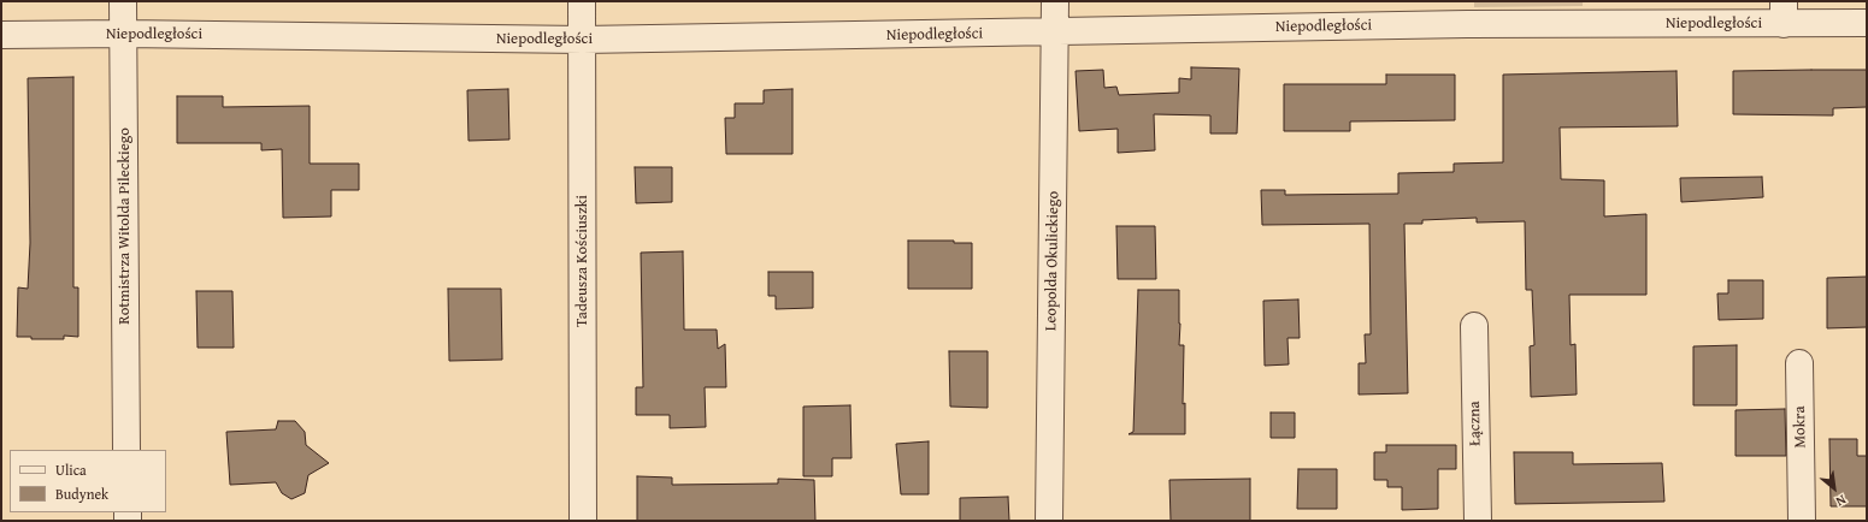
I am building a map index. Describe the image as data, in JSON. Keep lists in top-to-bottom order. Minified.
{"streets":{"street":["Niepodległości","Rotmistrza Witolda Pileckiego","Tadeusza Kościuszki","Leopolda Okulickiego","Łączna","Mokra"]},"crossings":[["Niepodległości","Rotmistrza Witolda Pileckiego"],["Niepodległości","Tadeusza Kościuszki"],["Niepodległości","Leopolda Okulickiego"]],"legend":["Ulica","Budynek"],"north":"bottom right"}
